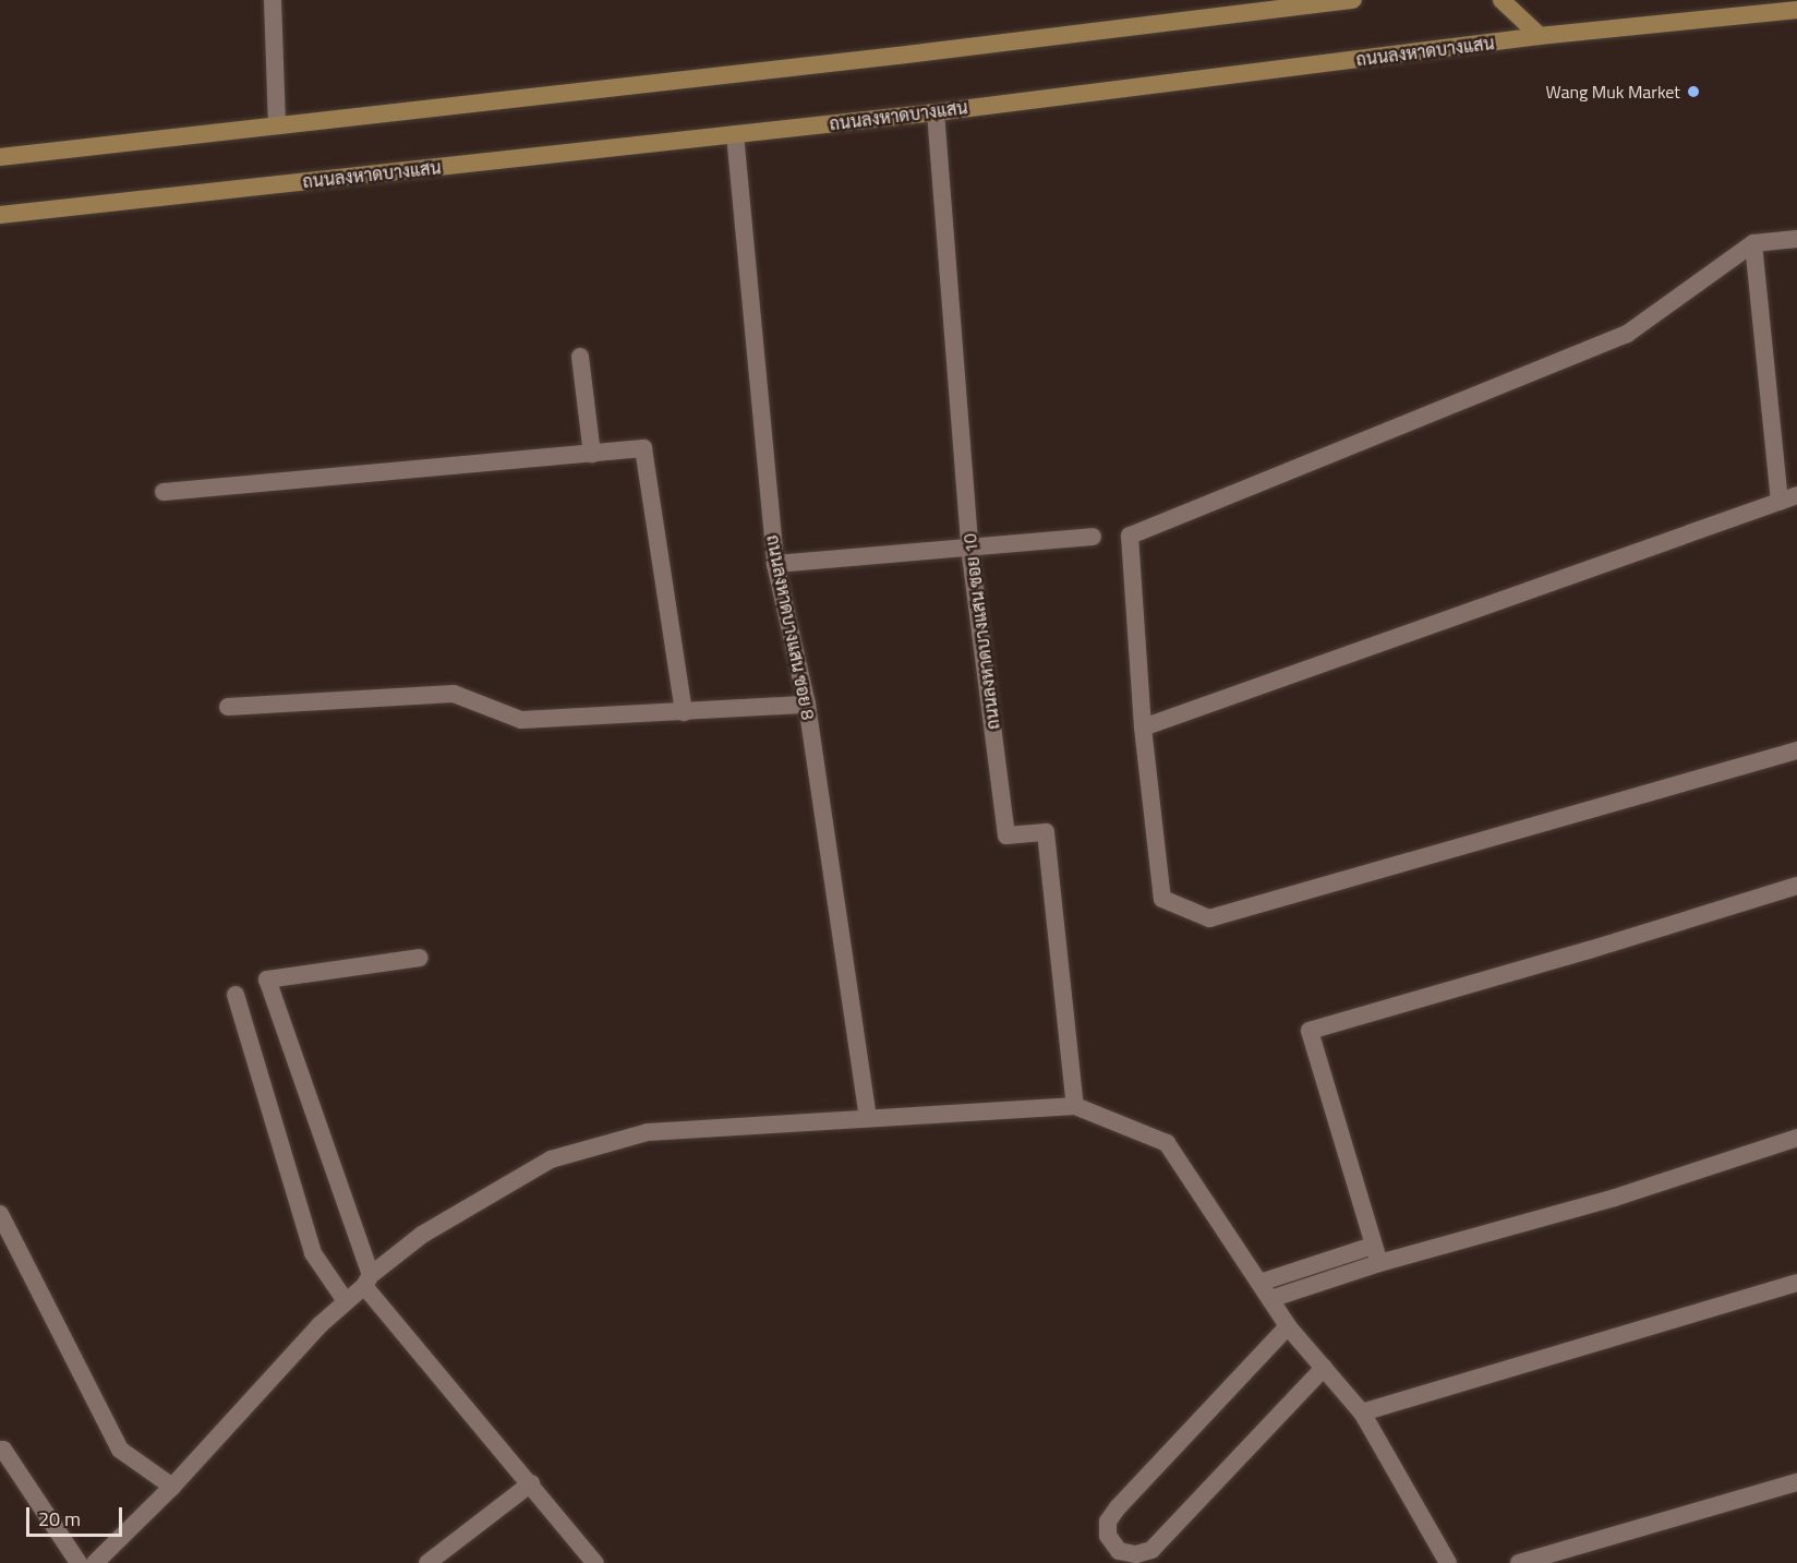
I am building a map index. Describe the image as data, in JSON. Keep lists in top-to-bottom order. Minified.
{"streets":{"main road":["ถนนลงหาดบางแสน"],"street":["ถนนลงหาดบางแสน ซอย 8","ถนนลงหาดบางแสน ซอย 10"]},"crossings":[["ถนนลงหาดบางแสน","ถนนลงหาดบางแสน ซอย 8"],["ถนนลงหาดบางแสน","ถนนลงหาดบางแสน ซอย 10"]],"places":["Wang Muk Market"],"scale_bar":"20 m"}
